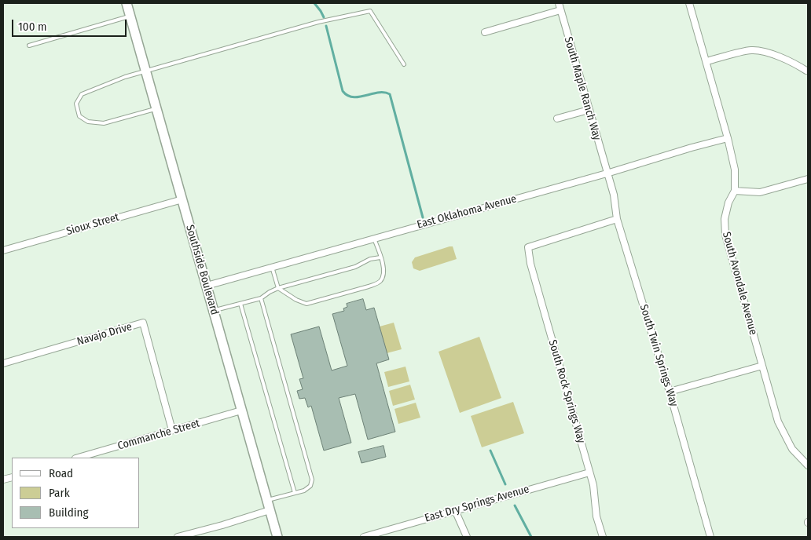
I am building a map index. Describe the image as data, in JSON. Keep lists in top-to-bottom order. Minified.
{"streets":{"main road":["Southside Boulevard"],"street":["South Maple Ranch Way","East Oklahoma Avenue","Sioux Street","South Avondale Avenue","Navajo Drive","South Twin Springs Way","South Rock Springs Way","Commanche Street","East Dry Springs Avenue"]},"crossings":[["South Maple Ranch Way","East Oklahoma Avenue"],["South Maple Ranch Way","South Twin Springs Way"],["East Oklahoma Avenue","Southside Boulevard"],["East Oklahoma Avenue","South Avondale Avenue"],["East Oklahoma Avenue","South Twin Springs Way"],["Sioux Street","Southside Boulevard"],["Southside Boulevard","Commanche Street"],["Navajo Drive","Commanche Street"],["South Twin Springs Way","South Rock Springs Way"],["South Rock Springs Way","East Dry Springs Avenue"]],"legend":["Road","Park","Building"],"scale_bar":"100 m"}
